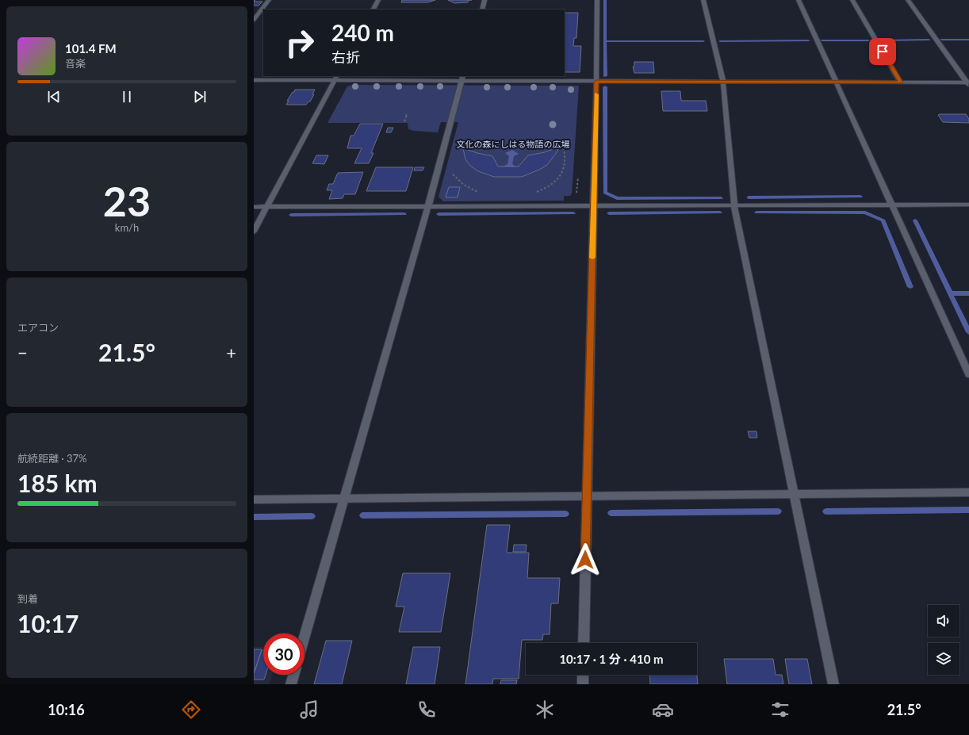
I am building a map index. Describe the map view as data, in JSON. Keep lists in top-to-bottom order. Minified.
{"parks":["文化の森にしはる物語の広場"],"page":{"turn":["240 m","右折"],"song":["101.4 FM","音楽"],"tile":[["23","km/h"],"エアコン",["航続距離 · 37%","185 km"],["到着","10:17"]],"heat":["−","21.5°","+"],"limit":"30","trip":"10:17 · 1 分 · 410 m","tabs":["10:16","21.5°"]}}
